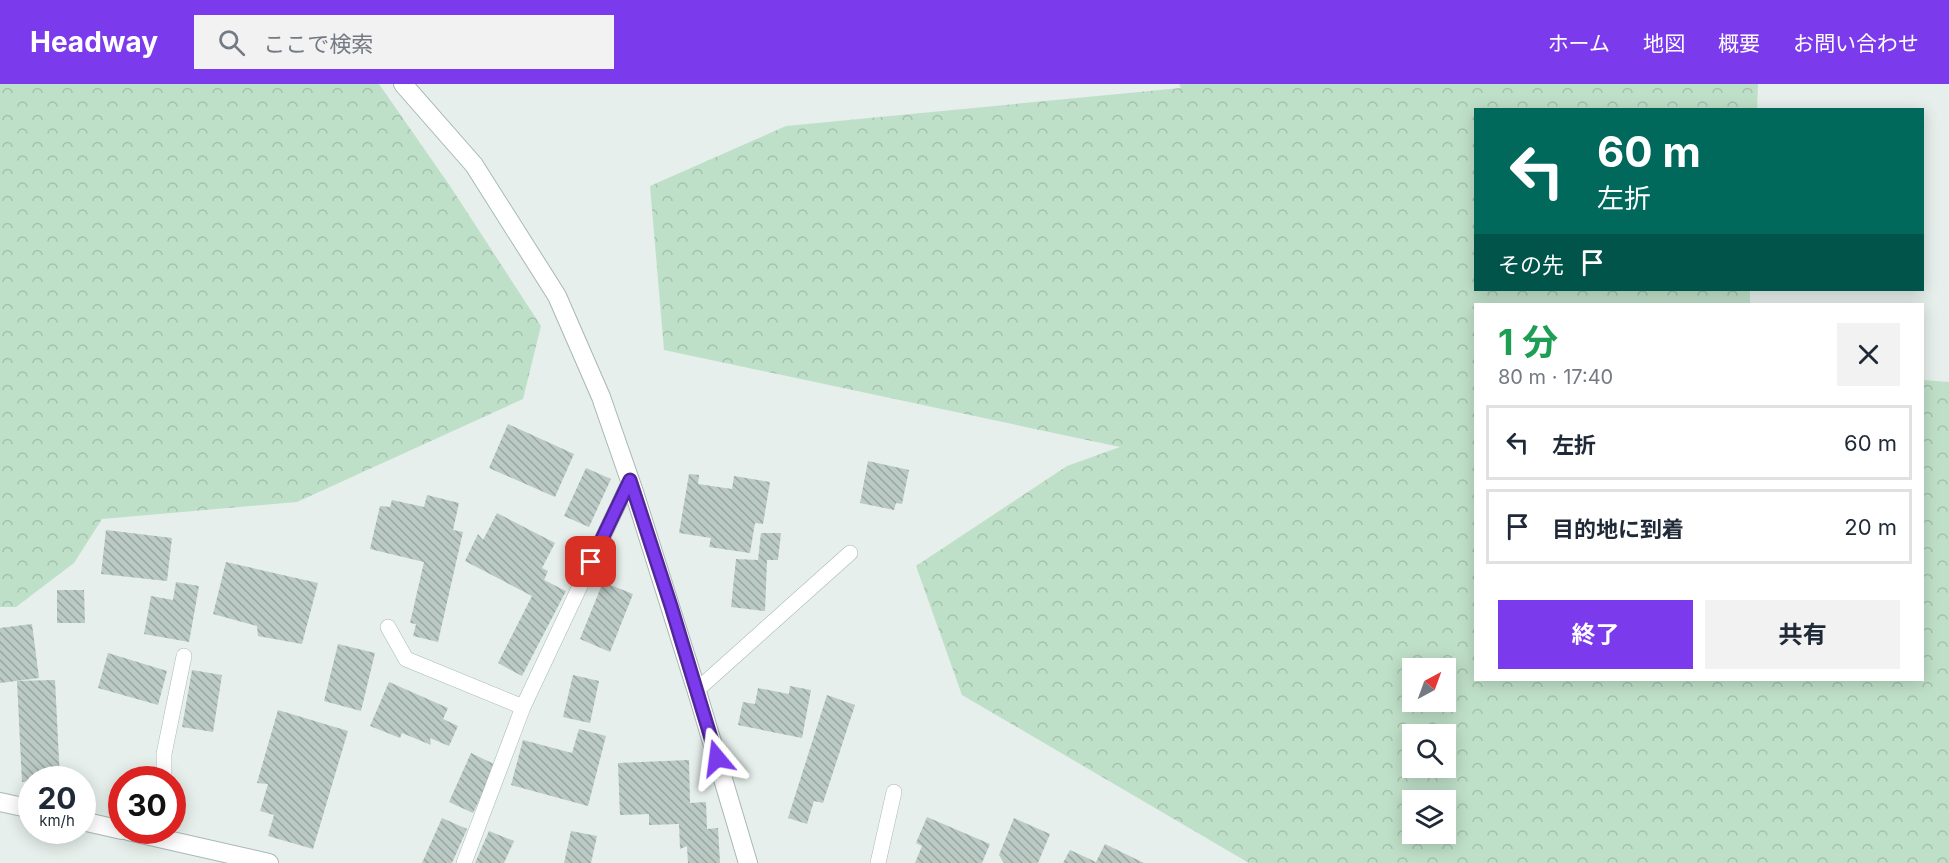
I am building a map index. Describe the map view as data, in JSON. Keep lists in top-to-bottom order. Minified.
{"north":"top right","page":{"header":"Headway","search":"ここで検索","nav":["ホーム","地図","概要","お問い合わせ"],"turn":["60 m","左折"],"then":"その先","heading":["1 分","80 m · 17:40"],"list":[{"name":"左折","value":"60 m"},{"name":"目的地に到着","value":"20 m"}],"buttons":["終了","共有"],"speed":"20 km/h","limit":"30"}}
